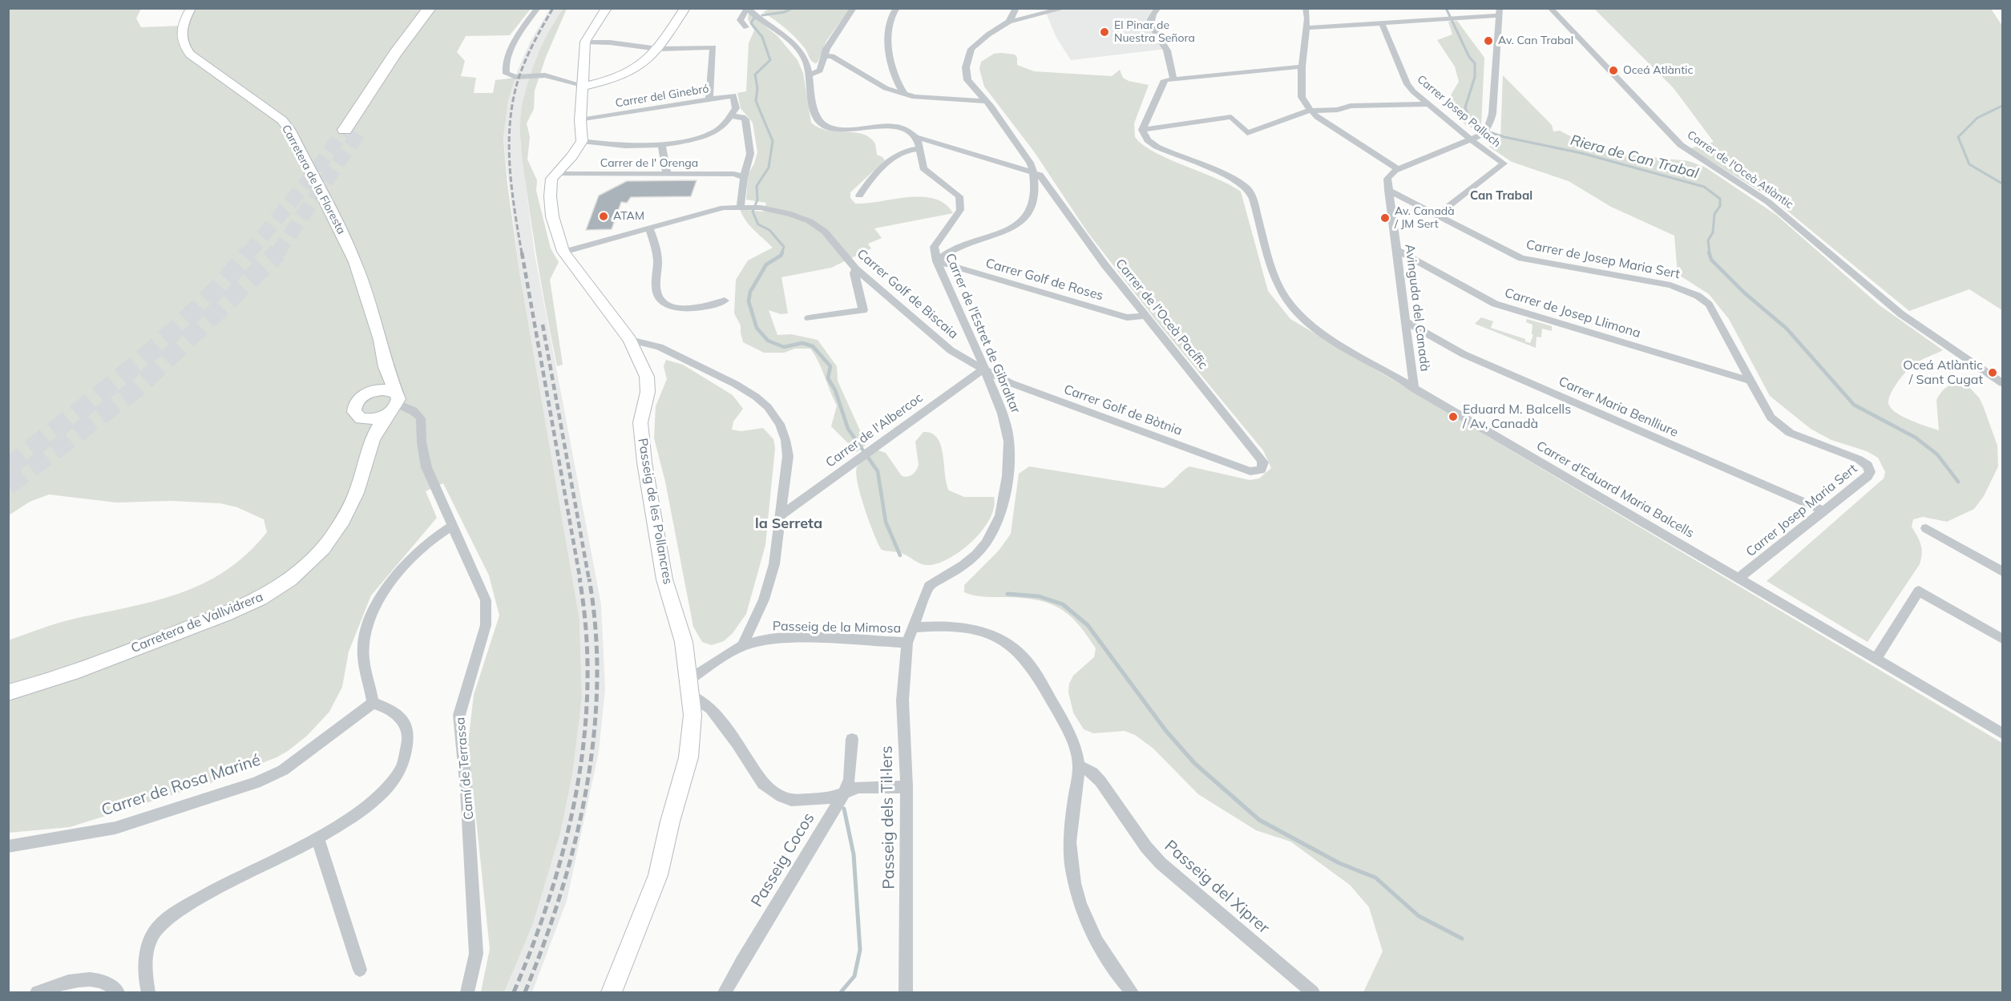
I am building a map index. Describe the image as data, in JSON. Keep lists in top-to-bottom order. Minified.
{"streets":{"street":["Carrer del Ginebró","Carrer Josep Pallach","Carrer de l' Orenga","Carrer de l'Oceà Atlàntic","Carretera de la Floresta","Carrer de Josep Maria Sert","Carrer Golf de Roses","Carrer Golf de Biscaia","Avinguda del Canadà","Carrer de Josep Llimona","Carrer de l'Oceà Pacífic","Carrer de l'Estret de Gibraltar","Carrer Maria Benlliure","Carrer Golf de Bòtnia","Carrer de l'Albercoc","Carrer d'Eduard Maria Balcells","Carrer Josep Maria Sert","Passeig de les Pollancres","Carretera de Vallvidrera","Passeig de la Mimosa","Camí de Terrassa","Carrer de Rosa Mariné","Passeig dels Til·lers","Passeig Cocos","Passeig del Xiprer"]},"crossings":[["Carrer Josep Pallach","Carrer de Josep Maria Sert"],["Carrer de l' Orenga","Passeig de les Pollancres"],["Carretera de la Floresta","Carretera de Vallvidrera"],["Carrer de Josep Maria Sert","Avinguda del Canadà"],["Carrer de Josep Maria Sert","Carrer de Josep Llimona"],["Carrer de Josep Maria Sert","Carrer Josep Maria Sert"],["Carrer Golf de Roses","Carrer de l'Oceà Pacífic"],["Carrer Golf de Roses","Carrer de l'Estret de Gibraltar"],["Carrer Golf de Biscaia","Carrer de l'Estret de Gibraltar"],["Carrer Golf de Biscaia","Carrer Golf de Bòtnia"],["Carrer Golf de Biscaia","Carrer de l'Albercoc"],["Carrer Golf de Biscaia","Passeig de les Pollancres"],["Avinguda del Canadà","Carrer de Josep Llimona"],["Avinguda del Canadà","Carrer Maria Benlliure"],["Avinguda del Canadà","Carrer d'Eduard Maria Balcells"],["Carrer de Josep Llimona","Carrer Josep Maria Sert"],["Carrer de l'Oceà Pacífic","Carrer Golf de Bòtnia"],["Carrer de l'Estret de Gibraltar","Carrer Golf de Bòtnia"],["Carrer de l'Estret de Gibraltar","Carrer de l'Albercoc"],["Carrer de l'Estret de Gibraltar","Passeig de la Mimosa"],["Carrer de l'Estret de Gibraltar","Passeig dels Til·lers"],["Carrer Maria Benlliure","Carrer Josep Maria Sert"],["Carrer Golf de Bòtnia","Carrer de l'Albercoc"],["Carrer d'Eduard Maria Balcells","Carrer Josep Maria Sert"],["Passeig de les Pollancres","Passeig de la Mimosa"],["Passeig de la Mimosa","Passeig dels Til·lers"]],"districts":["Can Trabal","la Serreta"],"water":["Riera de Can Trabal"],"places":["El Pinar de Nuestra Señora","Av. Can Trabal","Oceá Atlàntic","ATAM","Av. Canadà / JM Sert","Oceá Atlàntic / Sant Cugat","Eduard M. Balcells / Av, Canadà"]}
